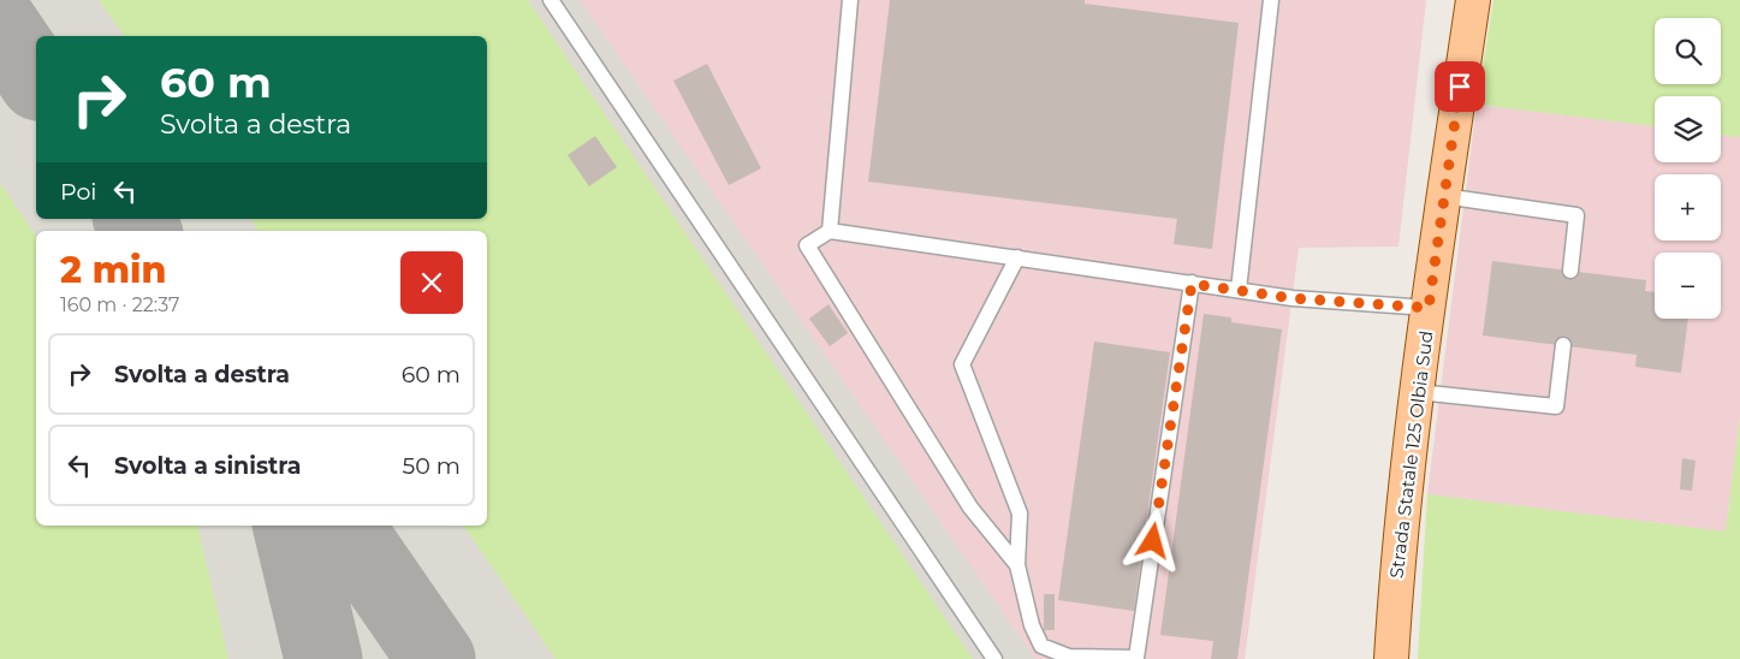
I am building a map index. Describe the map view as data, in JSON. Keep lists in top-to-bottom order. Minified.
{"streets":{"main road":["Strada Statale 125 Olbia Sud"]},"page":{"map_buttons":["+","−"],"turn":["60 m","Svolta a destra"],"then":"Poi","heading":["2 min","160 m · 22:37"],"list":[{"name":"Svolta a destra","value":"60 m"},{"name":"Svolta a sinistra","value":"50 m"}]}}
